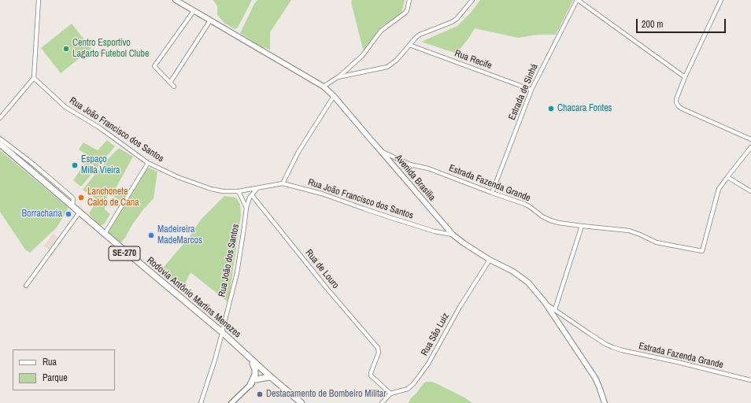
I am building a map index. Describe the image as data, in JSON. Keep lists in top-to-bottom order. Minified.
{"streets":{"main road":["Avenida Brasília","SE-270","Rodovia Antônio Martins Menezes"],"street":["Rua Recife","Estrada de Sinhá","Rua João Francisco dos Santos","Estrada Fazenda Grande","Rua João dos Santos","Rua de Louro","Rua São Luiz"]},"crossings":[["Rua Recife","Estrada de Sinhá"],["Estrada de Sinhá","Estrada Fazenda Grande"],["Rua João Francisco dos Santos","Avenida Brasília"],["Rua João Francisco dos Santos","Rua João dos Santos"],["Avenida Brasília","Estrada Fazenda Grande"],["Avenida Brasília","Rua São Luiz"],["Rua João dos Santos","Rua de Louro"],["Rua João dos Santos","Rodovia Antônio Martins Menezes"],["Rua de Louro","Rua São Luiz"]],"places":["Centro Esportivo Lagarto Futebol Clube","Chacara Fontes","Espaço Milla Vieira","Lanchonete Caldo de Cana","Borracharia","Madeireira MadeMarcos","Destacamento de Bombeiro Militar"],"legend":["Rua","Parque"],"scale_bar":"200 m"}
